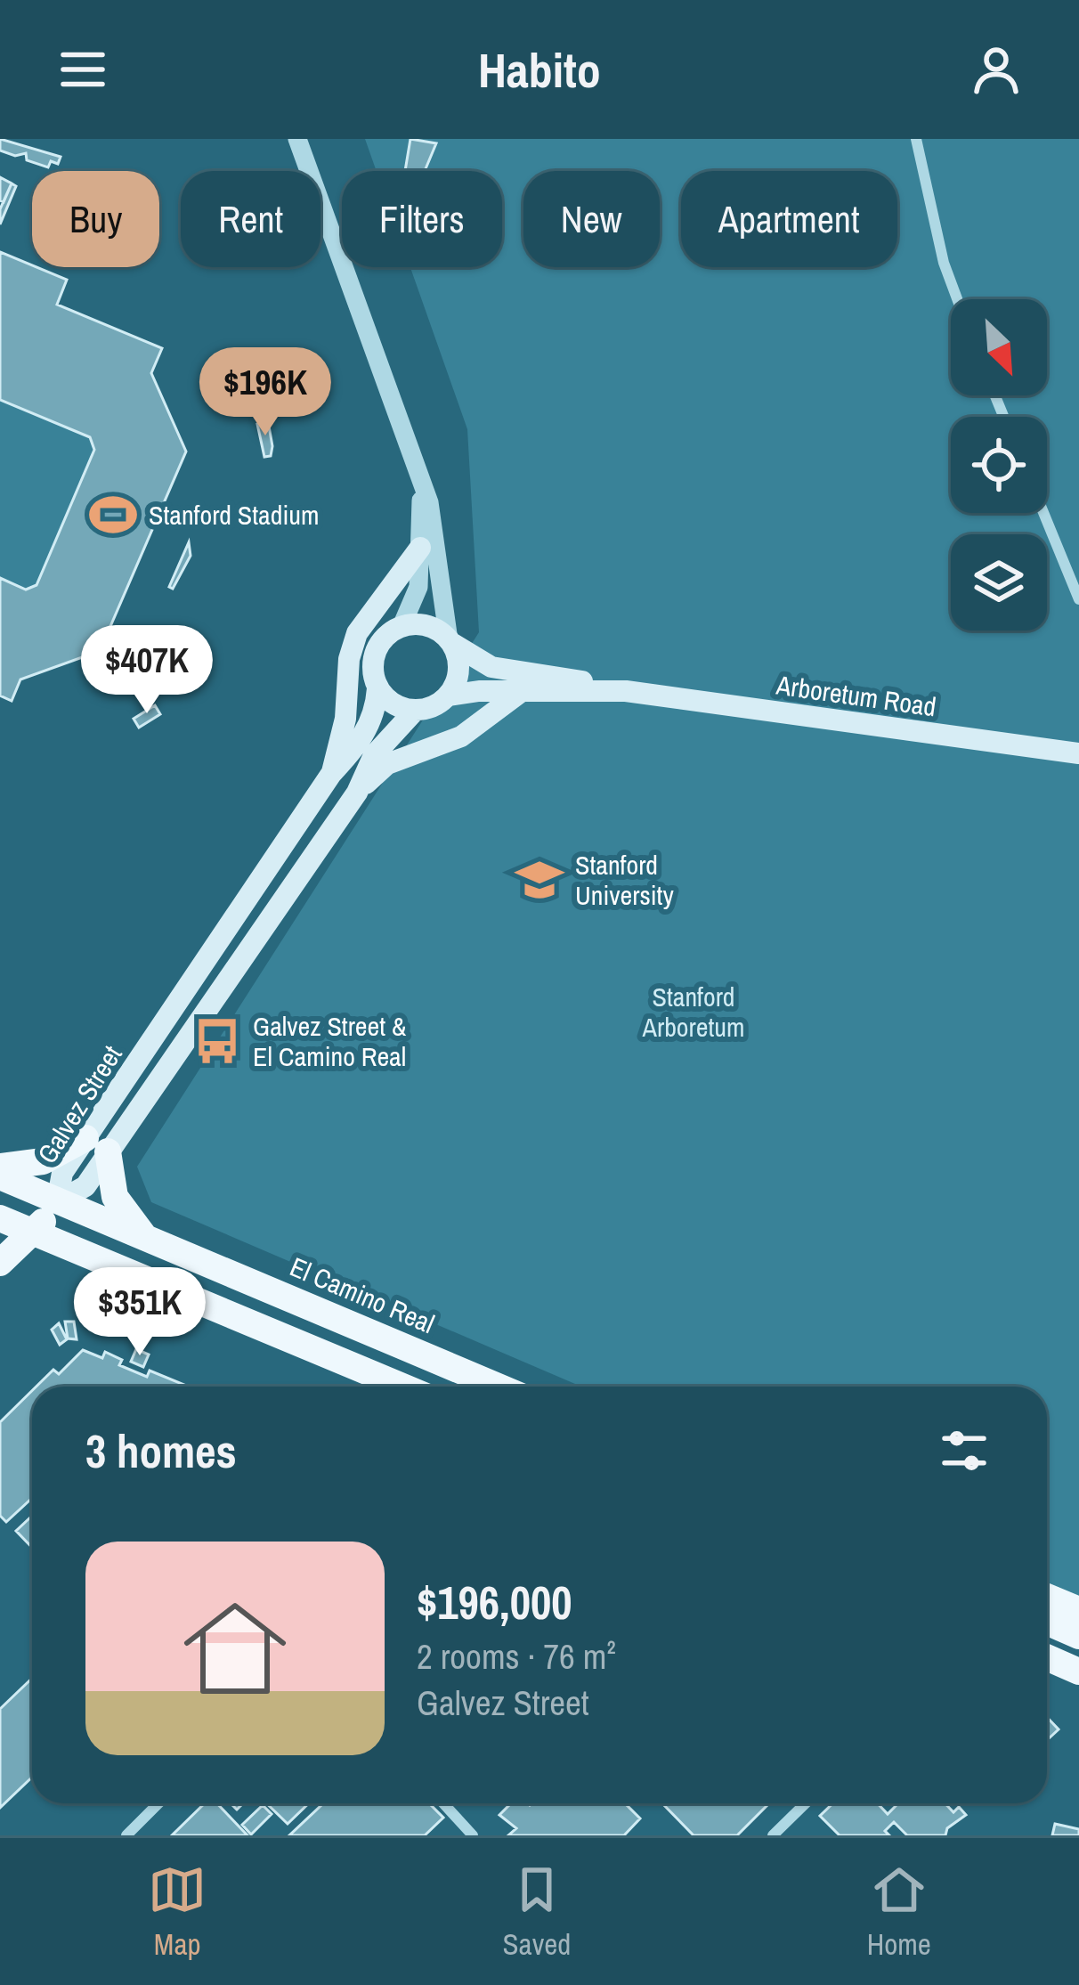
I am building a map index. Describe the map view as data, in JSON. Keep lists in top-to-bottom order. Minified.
{"streets":{"main road":["Arboretum Road","Galvez Street","El Camino Real"]},"crossings":[["Arboretum Road","Galvez Street"],["Galvez Street","El Camino Real"]],"parks":["Stanford Arboretum"],"places":{"sports":["Stanford Stadium"],"school or university":["Stanford University"],"bus stop":["Galvez Street & El Camino Real"]},"north":"bottom right","page":{"header":"Habito","chip":["Buy","Rent","Filters","New","Apartment"],"price":["$196K","$407K","$351K"],"heading":"3 homes","list":[{"name":"$196,000","note":"2 rooms · 76 m² · Galvez Street"}],"tabs":["Map","Saved","Home"]}}
